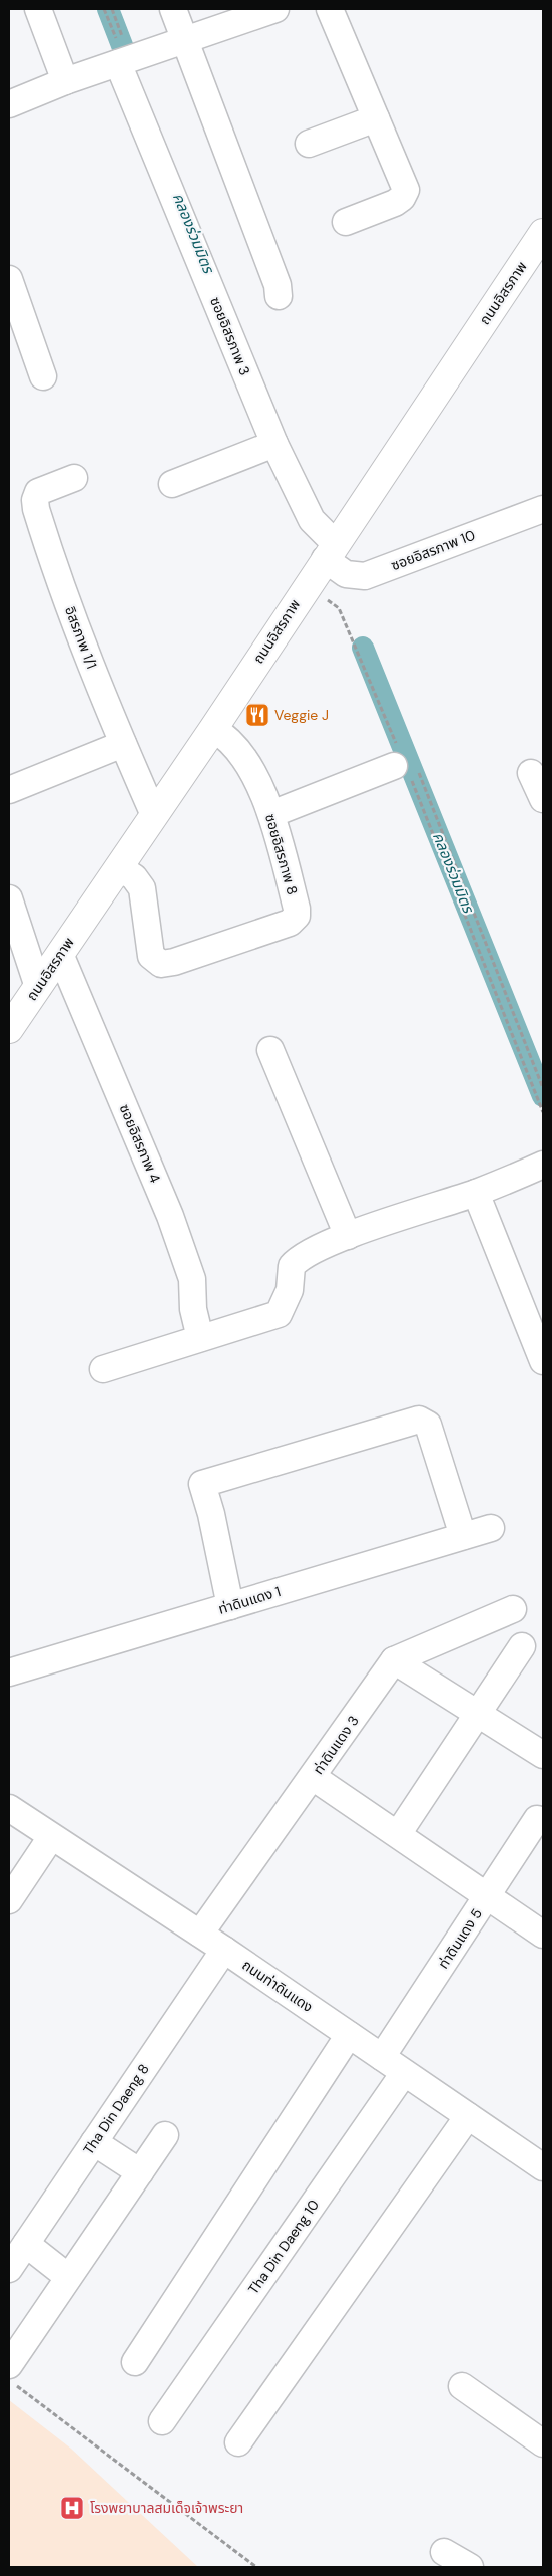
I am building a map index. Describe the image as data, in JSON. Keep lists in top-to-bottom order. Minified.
{"streets":{"main road":["ถนนอิสรภาพ"],"street":["ซอยอิสรภาพ 3","ซอยอิสรภาพ 10","อิสรภาพ 1/1","ซอยอิสรภาพ 8","ซอยอิสรภาพ 4","ท่าดินแดง 1","ท่าดินแดง 3","ท่าดินแดง 5","ถนนท่าดินแดง","Tha Din Daeng 8","Tha Din Daeng 10"]},"crossings":[["ถนนอิสรภาพ","ซอยอิสรภาพ 3"],["ถนนอิสรภาพ","ซอยอิสรภาพ 10"],["ถนนอิสรภาพ","อิสรภาพ 1/1"],["ถนนอิสรภาพ","ซอยอิสรภาพ 8"],["ถนนอิสรภาพ","ซอยอิสรภาพ 4"],["ซอยอิสรภาพ 3","ซอยอิสรภาพ 10"],["ท่าดินแดง 3","ถนนท่าดินแดง"],["ท่าดินแดง 5","ถนนท่าดินแดง"],["ถนนท่าดินแดง","Tha Din Daeng 8"],["ถนนท่าดินแดง","Tha Din Daeng 10"]],"water":["คลองร่วมมิตร"],"places":{"restaurant":["Veggie J"],"hospital":["โรงพยาบาลสมเด็จเจ้าพระยา"]}}
